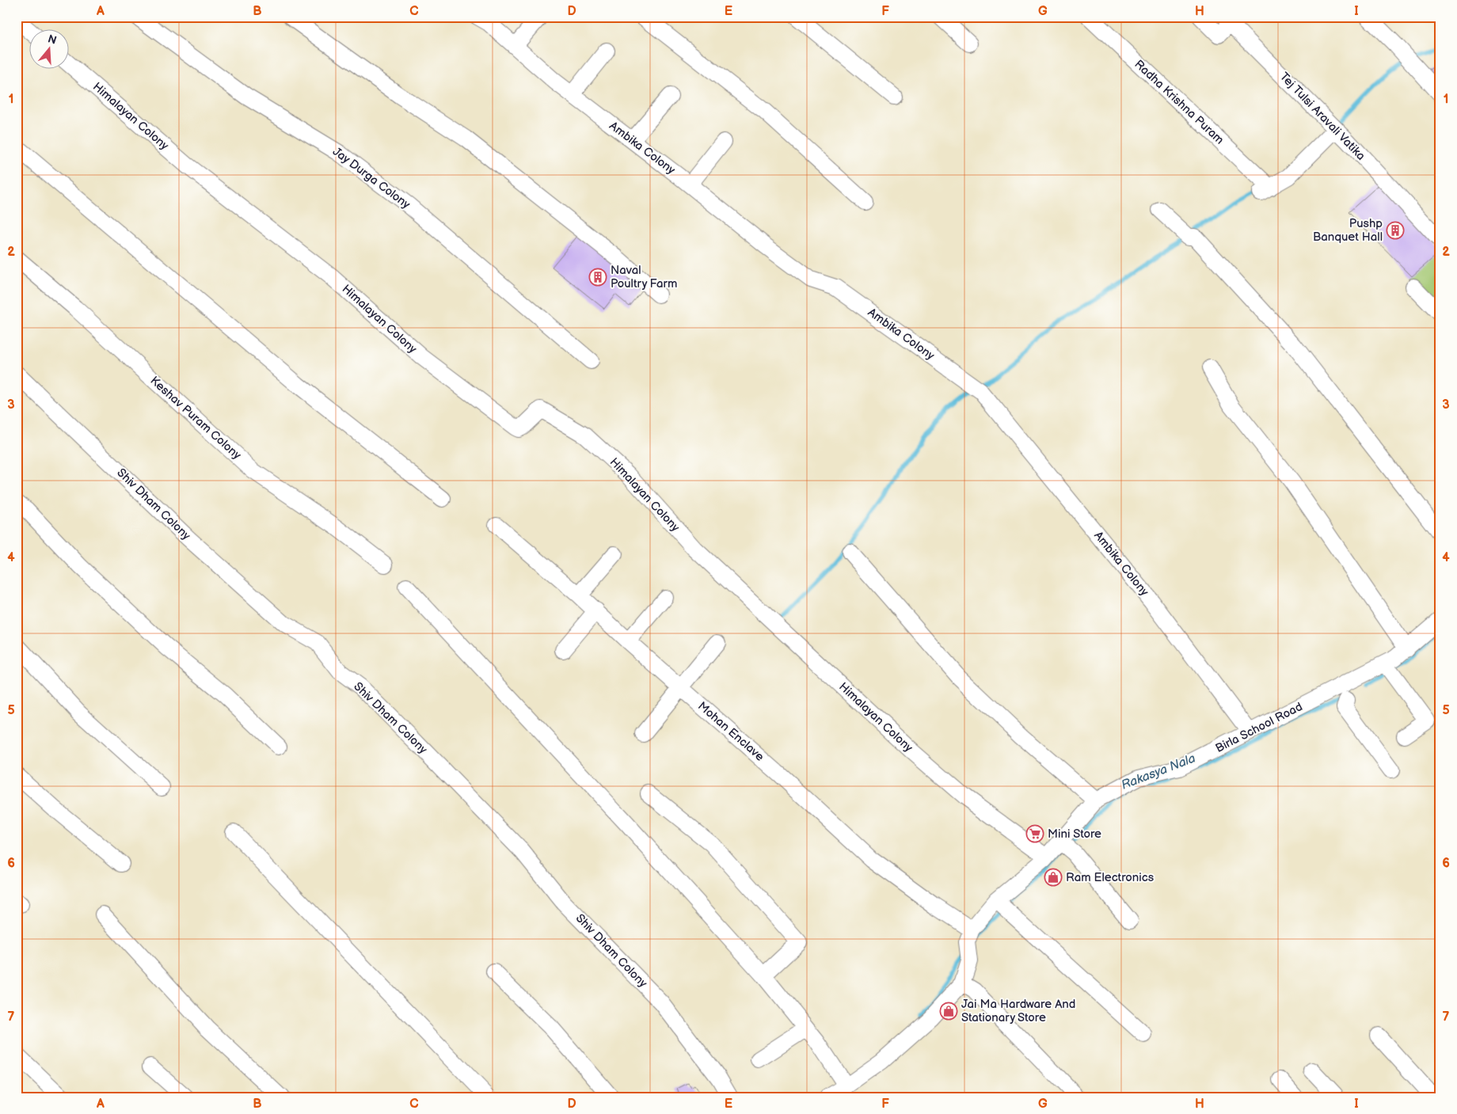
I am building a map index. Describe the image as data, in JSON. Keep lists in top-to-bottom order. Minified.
{"streets":{"street":["Radha Krishna Puram","Himalayan Colony","Tej Tulsi Aravali Vatika","Ambika Colony","Jay Durga Colony","Keshav Puram Colony","Shiv Dham Colony","Birla School Road","Mohan Enclave"]},"crossings":[["Radha Krishna Puram","Tej Tulsi Aravali Vatika"],["Himalayan Colony","Birla School Road"],["Ambika Colony","Birla School Road"],["Birla School Road","Mohan Enclave"]],"water":["Rakasya Nala"],"places":{"building":["Pushp Banquet Hall","Naval Poultry Farm"],"supermarket":["Mini Store"],"shop":["Ram Electronics","Jai Ma Hardware And Stationary Store"]},"north":"top","grid":{"columns":["A","B","C","D","E","F","G","H","I"],"rows":["1","2","3","4","5","6","7"]}}
